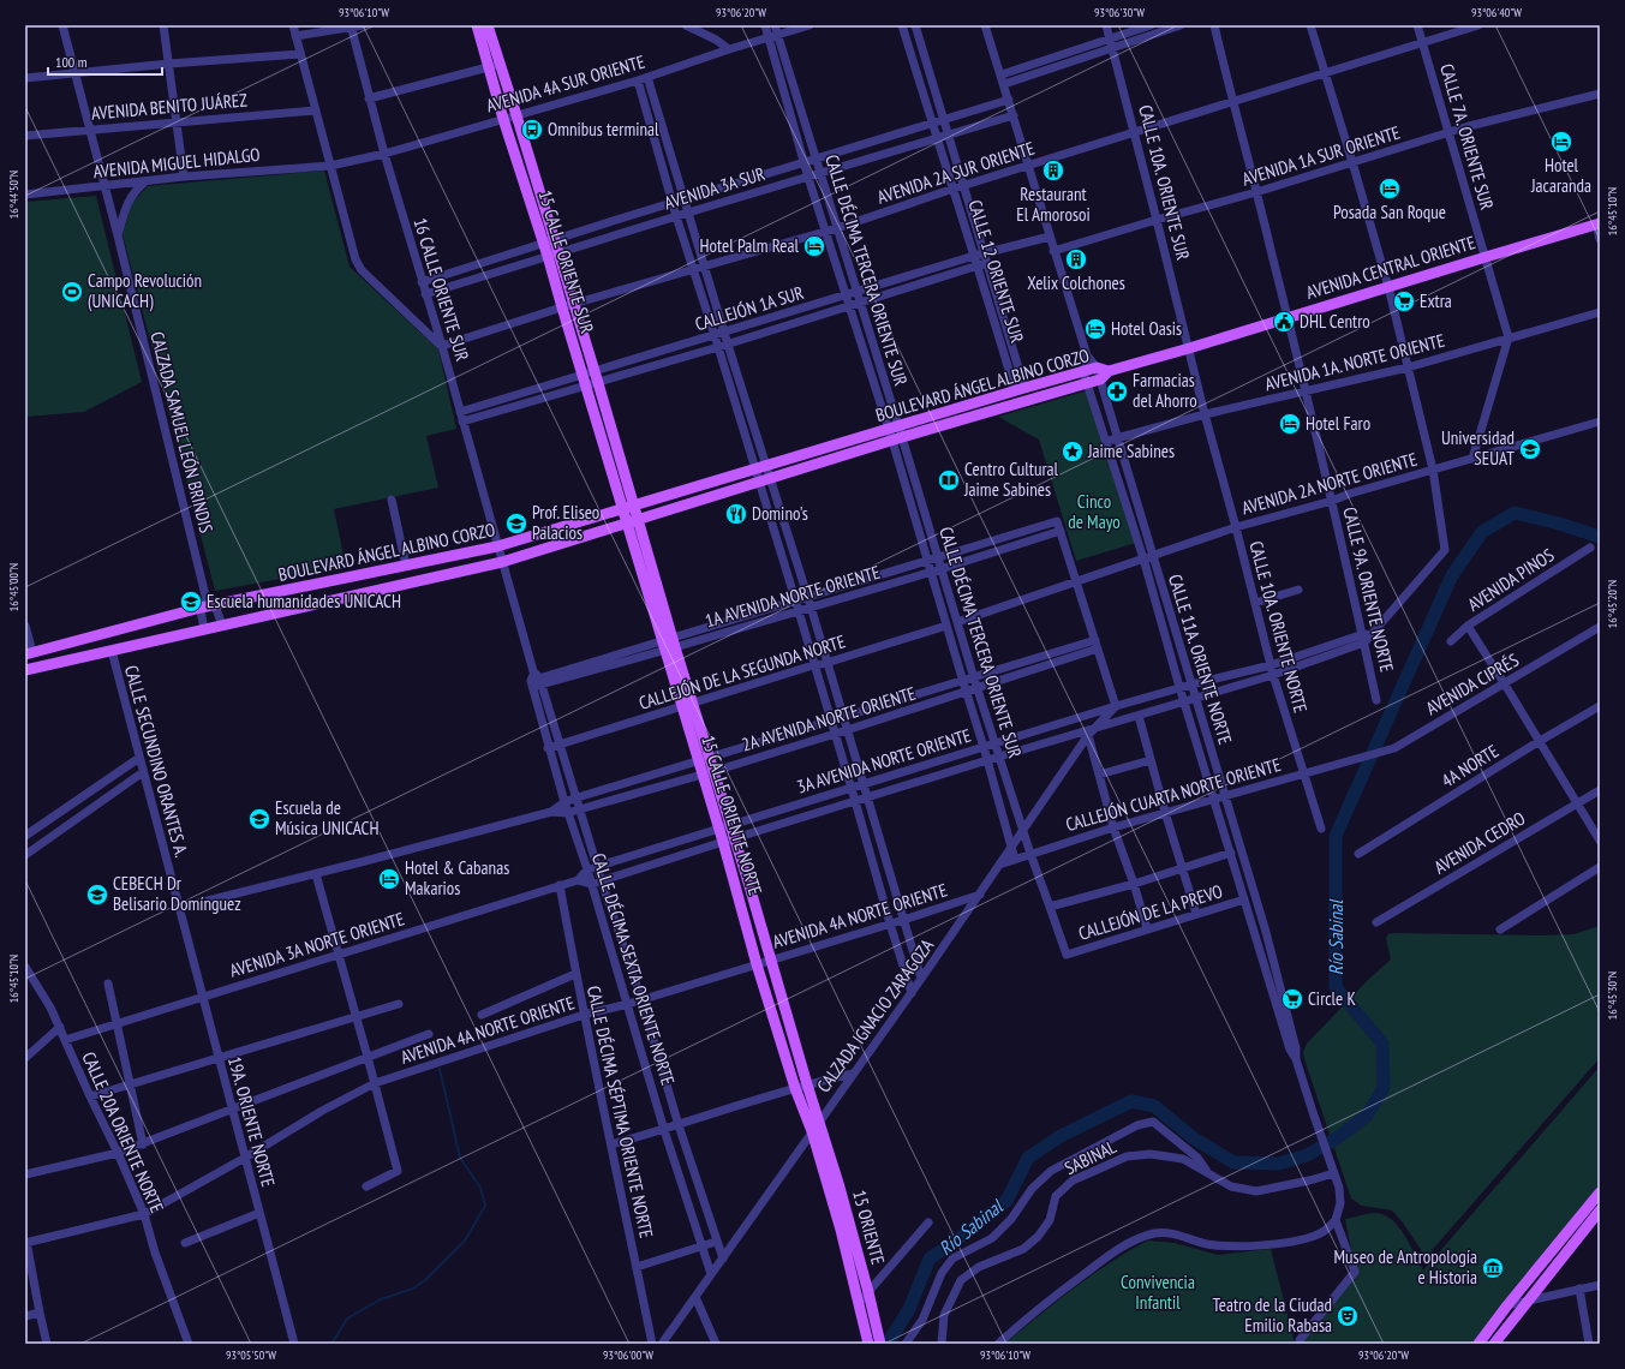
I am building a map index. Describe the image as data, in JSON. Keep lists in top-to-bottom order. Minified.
{"streets":{"main road":["15 CALLE ORIENTE SUR","AVENIDA CENTRAL ORIENTE","BOULEVARD ÁNGEL ALBINO CORZO","15 CALLE ORIENTE NORTE","15 ORIENTE"],"street":["AVENIDA 4A SUR ORIENTE","AVENIDA BENITO JUÁREZ","CALLE 7A. ORIENTE SUR","AVENIDA 1A SUR ORIENTE","AVENIDA MIGUEL HIDALGO","AVENIDA 2A SUR ORIENTE","CALLE 10A. ORIENTE SUR","AVENIDA 3A SUR","CALLE DÉCIMA TERCERA ORIENTE SUR","CALLE 12 ORIENTE SUR","16 CALLE ORIENTE SUR","CALLEJÓN 1A SUR","AVENIDA 1A. NORTE ORIENTE","CALZADA SAMUEL LEÓN BRINDIS","AVENIDA 2A NORTE ORIENTE","AVENIDA PINOS","CALLE 9A. ORIENTE NORTE","1A AVENIDA NORTE ORIENTE","CALLE 10A. ORIENTE NORTE","CALLE 11A. ORIENTE NORTE","CALLEJÓN DE LA SEGUNDA NORTE","AVENIDA CIPRÉS","2A AVENIDA NORTE ORIENTE","CALLE SECUNDINO ORANTES A.","3A AVENIDA NORTE ORIENTE","4A NORTE","CALLEJÓN CUARTA NORTE ORIENTE","AVENIDA CEDRO","CALLEJÓN DE LA PREVO","AVENIDA 4A NORTE ORIENTE","AVENIDA 3A NORTE ORIENTE","CALLE DÉCIMA SEXTA ORIENTE NORTE","CALZADA IGNACIO ZARAGOZA","CALLE DÉCIMA SÉPTIMA ORIENTE NORTE","19A. ORIENTE NORTE","CALLE 20A ORIENTE NORTE","SABINAL"]},"crossings":[["AVENIDA 4A SUR ORIENTE","AVENIDA MIGUEL HIDALGO"],["AVENIDA 4A SUR ORIENTE","15 CALLE ORIENTE SUR"],["AVENIDA 4A SUR ORIENTE","CALLE DÉCIMA TERCERA ORIENTE SUR"],["AVENIDA 4A SUR ORIENTE","16 CALLE ORIENTE SUR"],["AVENIDA BENITO JUÁREZ","CALZADA SAMUEL LEÓN BRINDIS"],["CALLE 7A. ORIENTE SUR","AVENIDA 1A SUR ORIENTE"],["CALLE 7A. ORIENTE SUR","AVENIDA 2A SUR ORIENTE"],["CALLE 7A. ORIENTE SUR","AVENIDA CENTRAL ORIENTE"],["CALLE 7A. ORIENTE SUR","AVENIDA 1A. NORTE ORIENTE"],["AVENIDA 1A SUR ORIENTE","CALLE 10A. ORIENTE SUR"],["AVENIDA 1A SUR ORIENTE","CALLE 9A. ORIENTE NORTE"],["AVENIDA MIGUEL HIDALGO","CALZADA SAMUEL LEÓN BRINDIS"],["AVENIDA 2A SUR ORIENTE","CALLE 10A. ORIENTE SUR"],["AVENIDA 2A SUR ORIENTE","15 CALLE ORIENTE SUR"],["AVENIDA 2A SUR ORIENTE","CALLE DÉCIMA TERCERA ORIENTE SUR"],["AVENIDA 2A SUR ORIENTE","CALLE 12 ORIENTE SUR"],["AVENIDA 2A SUR ORIENTE","16 CALLE ORIENTE SUR"],["AVENIDA 2A SUR ORIENTE","CALLE 9A. ORIENTE NORTE"],["CALLE 10A. ORIENTE SUR","AVENIDA CENTRAL ORIENTE"],["CALLE 10A. ORIENTE SUR","CALLE 10A. ORIENTE NORTE"],["AVENIDA 3A SUR","15 CALLE ORIENTE SUR"],["AVENIDA 3A SUR","CALLE DÉCIMA TERCERA ORIENTE SUR"],["AVENIDA 3A SUR","CALLE 12 ORIENTE SUR"],["AVENIDA 3A SUR","16 CALLE ORIENTE SUR"],["15 CALLE ORIENTE SUR","CALLEJÓN 1A SUR"],["15 CALLE ORIENTE SUR","BOULEVARD ÁNGEL ALBINO CORZO"],["15 CALLE ORIENTE SUR","15 CALLE ORIENTE NORTE"],["AVENIDA CENTRAL ORIENTE","BOULEVARD ÁNGEL ALBINO CORZO"],["AVENIDA CENTRAL ORIENTE","CALLE 9A. ORIENTE NORTE"],["AVENIDA CENTRAL ORIENTE","CALLE 10A. ORIENTE NORTE"],["CALLE DÉCIMA TERCERA ORIENTE SUR","CALLEJÓN 1A SUR"],["CALLE DÉCIMA TERCERA ORIENTE SUR","BOULEVARD ÁNGEL ALBINO CORZO"],["CALLE DÉCIMA TERCERA ORIENTE SUR","1A AVENIDA NORTE ORIENTE"],["CALLE DÉCIMA TERCERA ORIENTE SUR","CALLEJÓN DE LA SEGUNDA NORTE"],["CALLE DÉCIMA TERCERA ORIENTE SUR","2A AVENIDA NORTE ORIENTE"],["CALLE DÉCIMA TERCERA ORIENTE SUR","3A AVENIDA NORTE ORIENTE"],["CALLE DÉCIMA TERCERA ORIENTE SUR","CALLEJÓN CUARTA NORTE ORIENTE"],["CALLE DÉCIMA TERCERA ORIENTE SUR","CALLEJÓN DE LA PREVO"],["CALLE DÉCIMA TERCERA ORIENTE SUR","CALZADA IGNACIO ZARAGOZA"],["CALLE 12 ORIENTE SUR","CALLEJÓN 1A SUR"],["CALLE 12 ORIENTE SUR","BOULEVARD ÁNGEL ALBINO CORZO"],["16 CALLE ORIENTE SUR","CALLEJÓN 1A SUR"],["16 CALLE ORIENTE SUR","BOULEVARD ÁNGEL ALBINO CORZO"],["16 CALLE ORIENTE SUR","CALLE DÉCIMA SEXTA ORIENTE NORTE"],["AVENIDA 1A. NORTE ORIENTE","CALLE 9A. ORIENTE NORTE"],["AVENIDA 1A. NORTE ORIENTE","CALLE 10A. ORIENTE NORTE"],["AVENIDA 1A. NORTE ORIENTE","CALLE 11A. ORIENTE NORTE"],["BOULEVARD ÁNGEL ALBINO CORZO","CALLE 11A. ORIENTE NORTE"],["BOULEVARD ÁNGEL ALBINO CORZO","CALLE SECUNDINO ORANTES A."],["BOULEVARD ÁNGEL ALBINO CORZO","15 CALLE ORIENTE NORTE"],["BOULEVARD ÁNGEL ALBINO CORZO","CALLE DÉCIMA SEXTA ORIENTE NORTE"],["AVENIDA 2A NORTE ORIENTE","CALLE 9A. ORIENTE NORTE"],["AVENIDA 2A NORTE ORIENTE","CALLE 10A. ORIENTE NORTE"],["AVENIDA 2A NORTE ORIENTE","CALLE 11A. ORIENTE NORTE"],["CALLE 9A. ORIENTE NORTE","3A AVENIDA NORTE ORIENTE"],["1A AVENIDA NORTE ORIENTE","15 CALLE ORIENTE NORTE"],["1A AVENIDA NORTE ORIENTE","CALLE DÉCIMA SEXTA ORIENTE NORTE"],["CALLE 10A. ORIENTE NORTE","3A AVENIDA NORTE ORIENTE"],["CALLE 10A. ORIENTE NORTE","CALLEJÓN CUARTA NORTE ORIENTE"],["CALLE 11A. ORIENTE NORTE","3A AVENIDA NORTE ORIENTE"],["CALLE 11A. ORIENTE NORTE","CALLEJÓN CUARTA NORTE ORIENTE"],["CALLE 11A. ORIENTE NORTE","CALLEJÓN DE LA PREVO"],["CALLE 11A. ORIENTE NORTE","SABINAL"],["CALLEJÓN DE LA SEGUNDA NORTE","15 CALLE ORIENTE NORTE"],["CALLEJÓN DE LA SEGUNDA NORTE","CALLE DÉCIMA SEXTA ORIENTE NORTE"],["AVENIDA CIPRÉS","CALLEJÓN CUARTA NORTE ORIENTE"],["2A AVENIDA NORTE ORIENTE","15 CALLE ORIENTE NORTE"],["2A AVENIDA NORTE ORIENTE","CALLE DÉCIMA SEXTA ORIENTE NORTE"],["CALLE SECUNDINO ORANTES A.","19A. ORIENTE NORTE"],["3A AVENIDA NORTE ORIENTE","15 CALLE ORIENTE NORTE"],["3A AVENIDA NORTE ORIENTE","AVENIDA 3A NORTE ORIENTE"],["3A AVENIDA NORTE ORIENTE","CALLE DÉCIMA SEXTA ORIENTE NORTE"],["3A AVENIDA NORTE ORIENTE","CALZADA IGNACIO ZARAGOZA"],["CALLEJÓN CUARTA NORTE ORIENTE","CALZADA IGNACIO ZARAGOZA"],["15 CALLE ORIENTE NORTE","AVENIDA 4A NORTE ORIENTE"],["15 CALLE ORIENTE NORTE","CALZADA IGNACIO ZARAGOZA"],["15 CALLE ORIENTE NORTE","15 ORIENTE"],["AVENIDA 4A NORTE ORIENTE","CALLE DÉCIMA SEXTA ORIENTE NORTE"],["AVENIDA 4A NORTE ORIENTE","CALZADA IGNACIO ZARAGOZA"],["AVENIDA 4A NORTE ORIENTE","CALLE DÉCIMA SÉPTIMA ORIENTE NORTE"],["AVENIDA 4A NORTE ORIENTE","19A. ORIENTE NORTE"],["AVENIDA 4A NORTE ORIENTE","CALLE 20A ORIENTE NORTE"],["AVENIDA 3A NORTE ORIENTE","CALLE DÉCIMA SEXTA ORIENTE NORTE"],["AVENIDA 3A NORTE ORIENTE","CALLE DÉCIMA SÉPTIMA ORIENTE NORTE"],["AVENIDA 3A NORTE ORIENTE","19A. ORIENTE NORTE"],["AVENIDA 3A NORTE ORIENTE","CALLE 20A ORIENTE NORTE"],["CALLE DÉCIMA SEXTA ORIENTE NORTE","CALZADA IGNACIO ZARAGOZA"],["CALZADA IGNACIO ZARAGOZA","15 ORIENTE"]],"water":["Río Sabinal"],"parks":["Cinco de Mayo","Convivencia Infantil"],"places":{"bus stop":["Omnibus terminal"],"hotel":["Hotel Jacaranda","Posada San Roque","Hotel Palm Real","Hotel Oasis","Hotel Faro","Hotel & Cabanas Makarios"],"building":["Restaurant El Amorosoi","Xelix Colchones"],"sports":["Campo Revolución (UNICACH)"],"supermarket":["Extra","Circle K"],"public building":["DHL Centro"],"pharmacy":["Farmacias del Ahorro"],"school or university":["Universidad SEUAT","Prof. Eliseo Palacios","Escuela humanidades UNICACH","Escuela de Música UNICACH","CEBECH Dr Belisario Domínguez"],"place":["Jaime Sabines"],"library":["Centro Cultural Jaime Sabines"],"restaurant":["Domino's"],"museum":["Museo de Antropología e Historia"],"theatre":["Teatro de la Ciudad Emilio Rabasa"]},"scale_bar":"100 m","coordinates":["93°06'10\"W","93°06'20\"W","93°06'30\"W","93°06'40\"W","16°44'50\"N","16°45'10\"N","16°45'00\"N","16°45'20\"N","16°45'30\"N","93°05'50\"W","93°06'00\"W"]}
